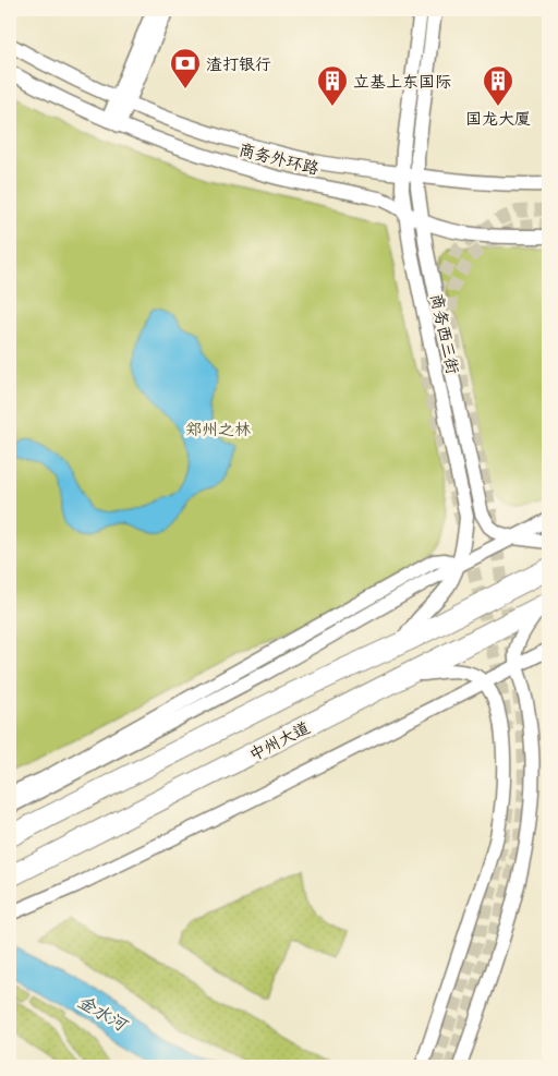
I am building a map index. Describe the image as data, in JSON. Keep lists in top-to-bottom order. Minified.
{"streets":{"highway":["中州大道"],"street":["商务外环路","商务西三街"]},"crossings":[["商务外环路","商务西三街"]],"water":["金水河"],"parks":["郑州之林"],"places":{"bank":["渣打银行"],"building":["立基上东国际","国龙大厦"]}}
